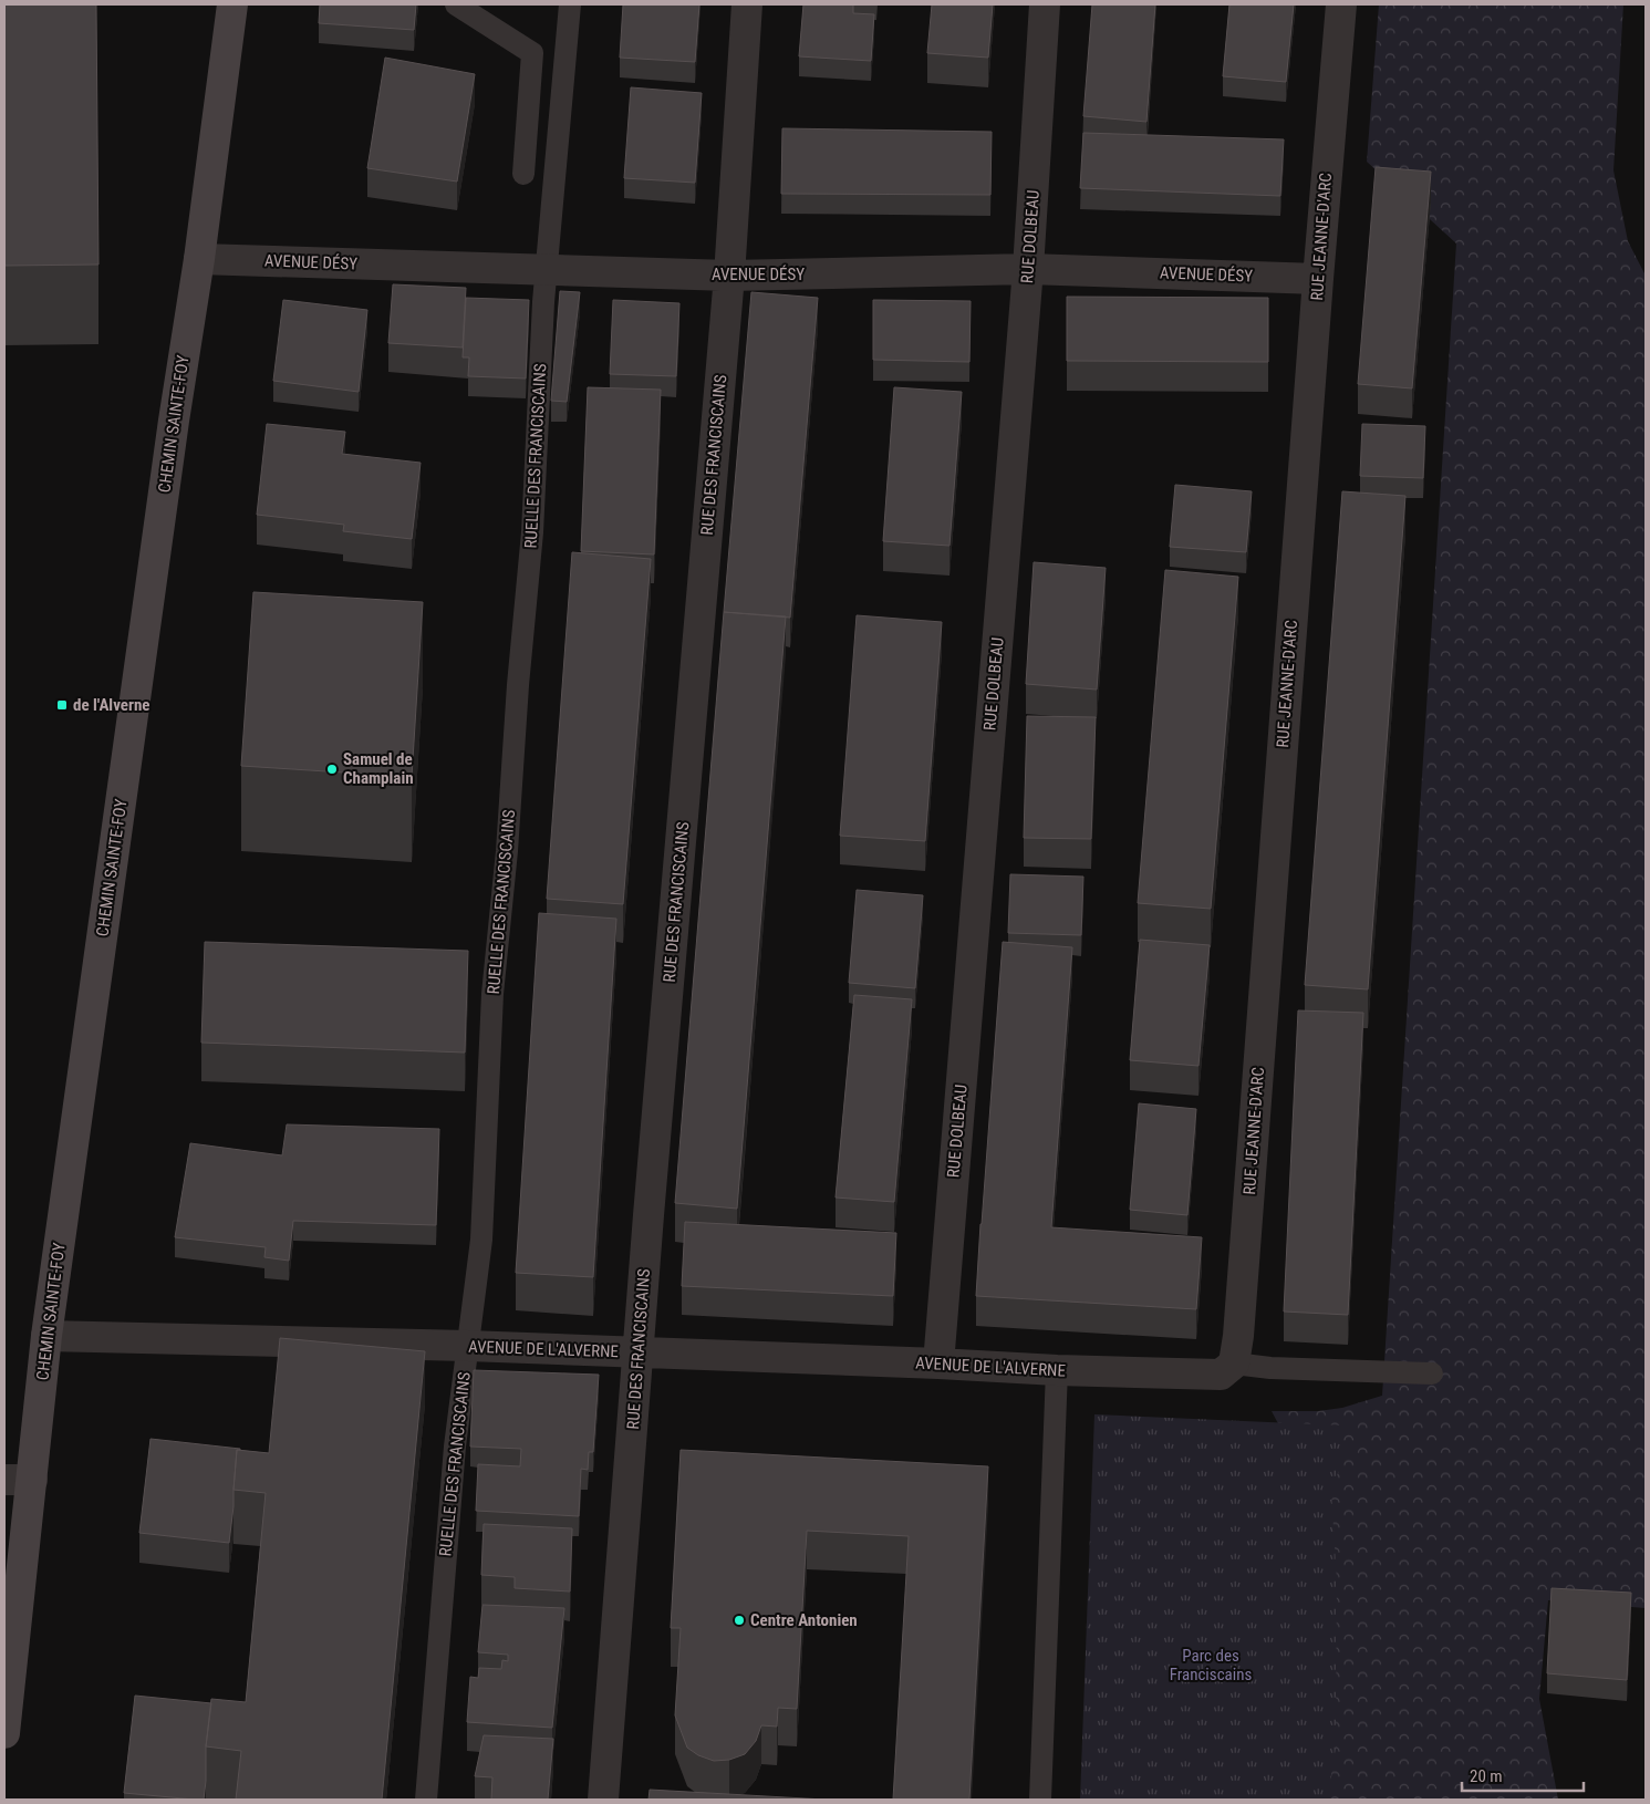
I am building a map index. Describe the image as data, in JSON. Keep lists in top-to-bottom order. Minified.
{"streets":{"main road":["CHEMIN SAINTE-FOY"],"street":["RUE DOLBEAU","RUE JEANNE-D'ARC","AVENUE DÉSY","RUE DES FRANCISCAINS","AVENUE DE L'ALVERNE"],"lane":["RUELLE DES FRANCISCAINS"]},"crossings":[["RUE DOLBEAU","AVENUE DÉSY"],["RUE DOLBEAU","AVENUE DE L'ALVERNE"],["RUE JEANNE-D'ARC","AVENUE DÉSY"],["RUE JEANNE-D'ARC","AVENUE DE L'ALVERNE"],["AVENUE DÉSY","CHEMIN SAINTE-FOY"],["AVENUE DÉSY","RUE DES FRANCISCAINS"],["AVENUE DÉSY","RUELLE DES FRANCISCAINS"],["CHEMIN SAINTE-FOY","AVENUE DE L'ALVERNE"],["RUE DES FRANCISCAINS","AVENUE DE L'ALVERNE"],["RUELLE DES FRANCISCAINS","AVENUE DE L'ALVERNE"]],"parks":["Parc des Franciscains"],"places":{"transit":["de l'Alverne"],"other":["Samuel de Champlain","Centre Antonien"]},"scale_bar":"20 m"}
